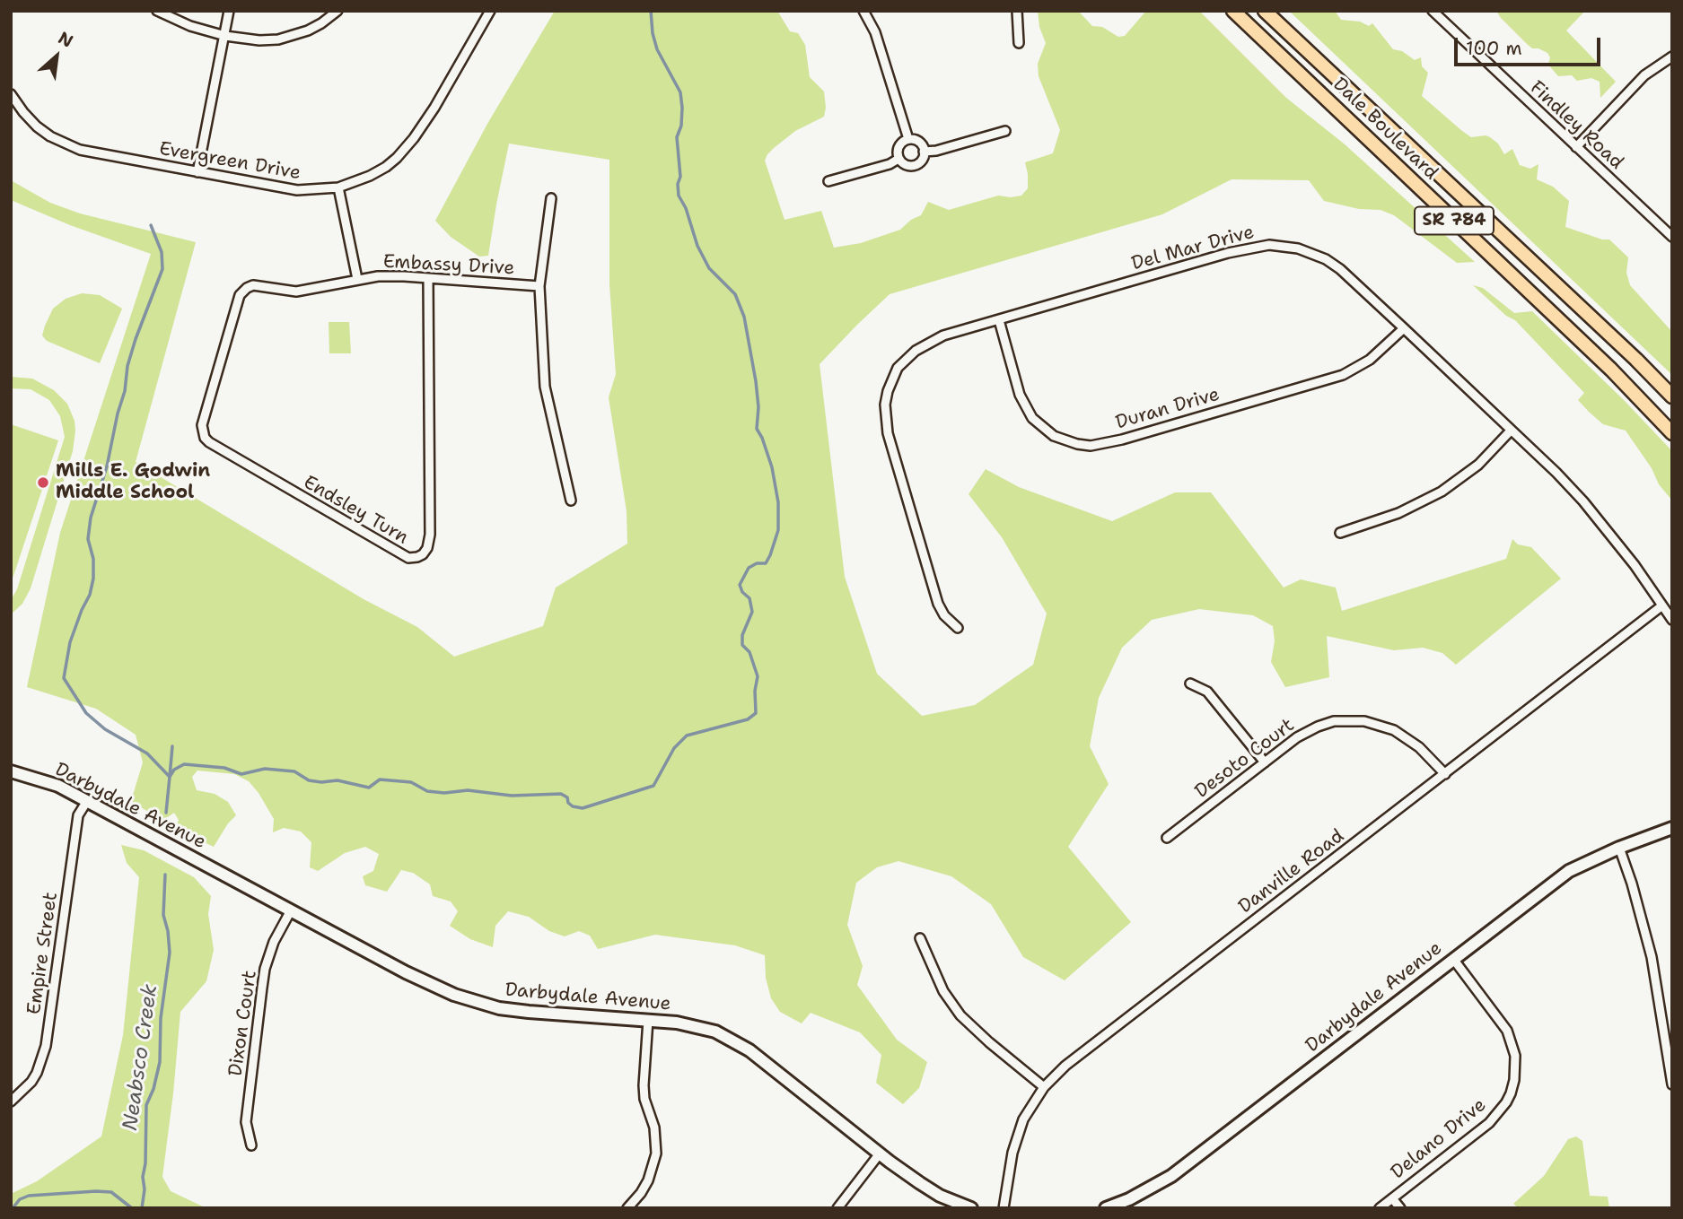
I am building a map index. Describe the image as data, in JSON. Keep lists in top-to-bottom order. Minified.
{"streets":{"main road":["Dale Boulevard","SR 784"],"street":["Findley Road","Evergreen Drive","Del Mar Drive","Embassy Drive","Duran Drive","Endsley Turn","Desoto Court","Darbydale Avenue","Danville Road","Empire Street","Dixon Court","Delano Drive"]},"crossings":[["Del Mar Drive","Duran Drive"],["Del Mar Drive","Danville Road"],["Embassy Drive","Endsley Turn"],["Desoto Court","Danville Road"],["Darbydale Avenue","Empire Street"],["Darbydale Avenue","Dixon Court"],["Darbydale Avenue","Delano Drive"]],"water":["Neabsco Creek"],"places":["Mills E. Godwin Middle School"],"scale_bar":"100 m","north":"top right"}
